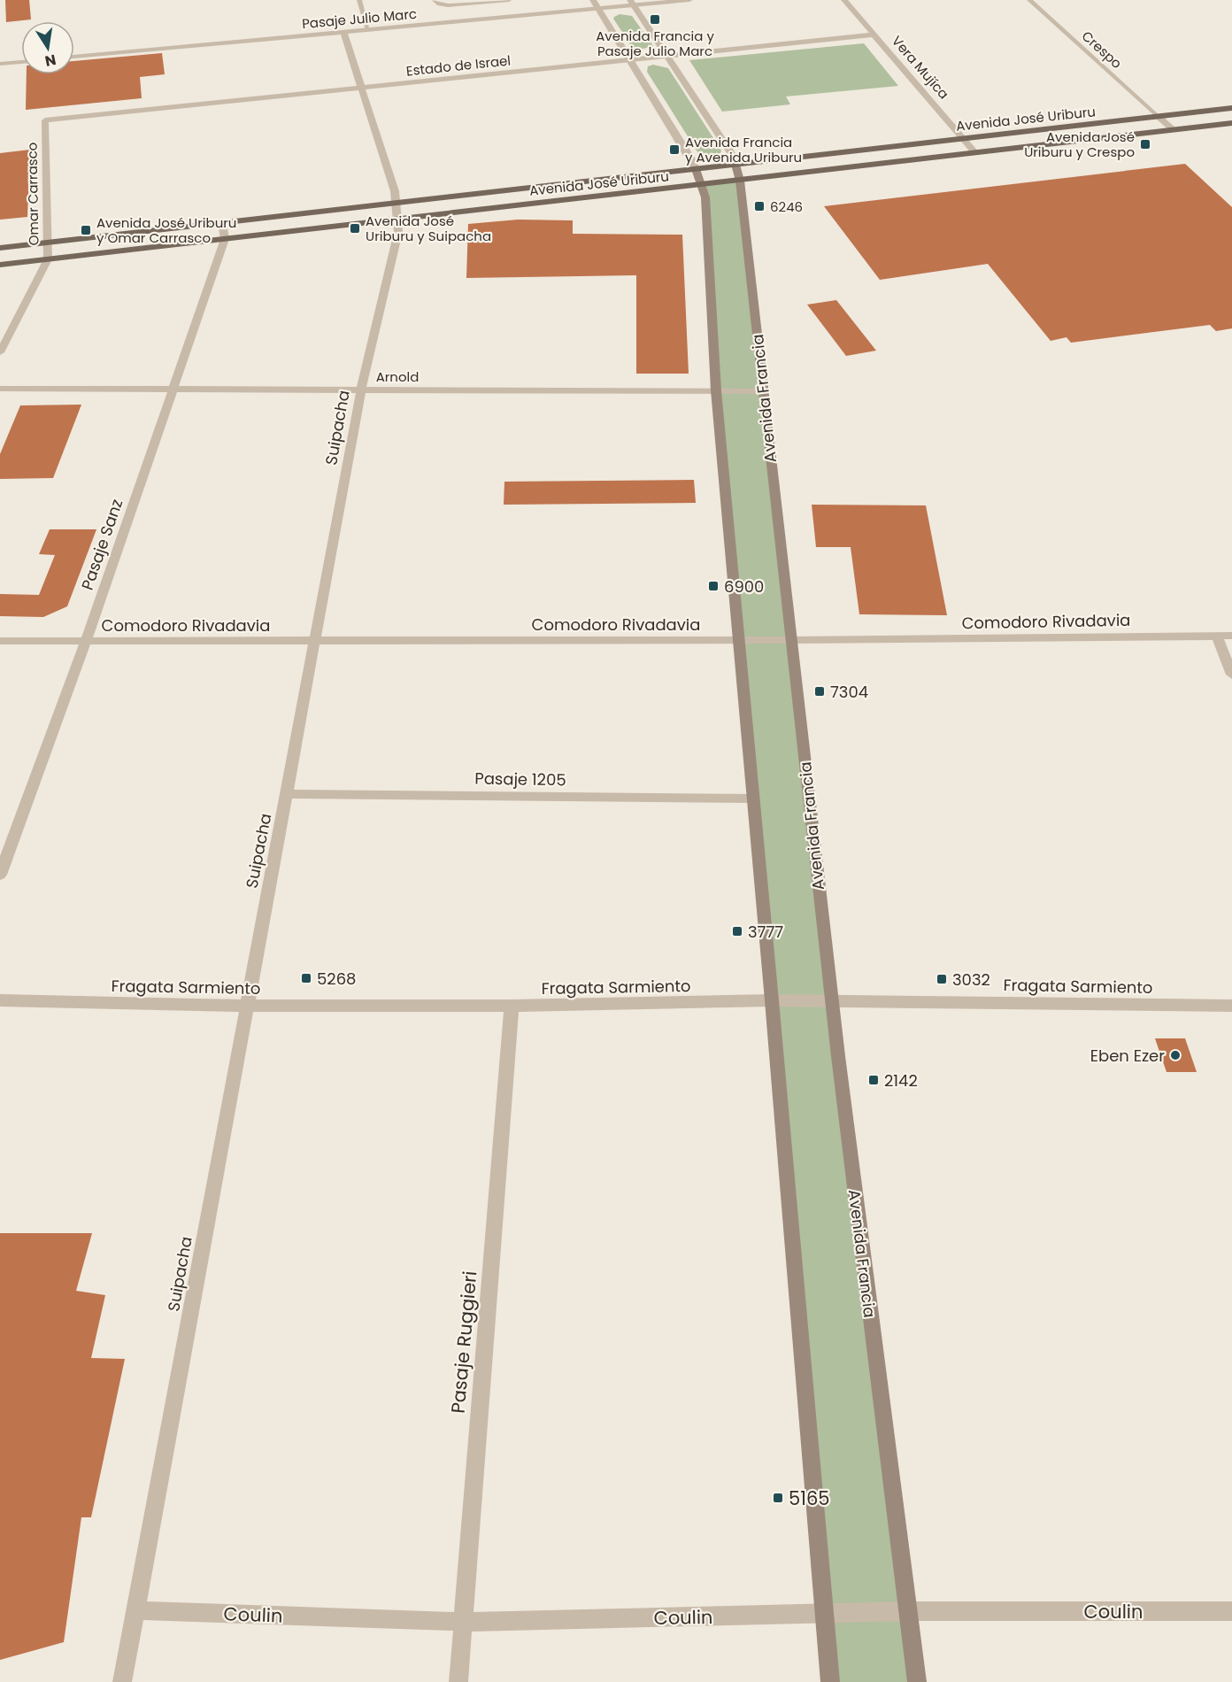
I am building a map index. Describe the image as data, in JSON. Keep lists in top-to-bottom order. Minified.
{"streets":{"main road":["Avenida José Uriburu","Avenida Francia"],"street":["Pasaje Julio Marc","Estado de Israel","Vera Mujíca","Omar Carrasco","Arnold","Suipacha","Pasaje Sanz","Comodoro Rivadavia","Pasaje 1205","Fragata Sarmiento","Pasaje Ruggieri","Coulin"],"lane":["Crespo"]},"crossings":[["Pasaje Julio Marc","Avenida Francia"],["Pasaje Julio Marc","Suipacha"],["Crespo","Avenida José Uriburu"],["Estado de Israel","Vera Mujíca"],["Estado de Israel","Omar Carrasco"],["Estado de Israel","Avenida Francia"],["Estado de Israel","Suipacha"],["Vera Mujíca","Avenida José Uriburu"],["Avenida José Uriburu","Omar Carrasco"],["Avenida José Uriburu","Avenida Francia"],["Avenida José Uriburu","Suipacha"],["Avenida José Uriburu","Pasaje Sanz"],["Arnold","Avenida Francia"],["Arnold","Suipacha"],["Arnold","Pasaje Sanz"],["Avenida Francia","Comodoro Rivadavia"],["Avenida Francia","Fragata Sarmiento"],["Avenida Francia","Coulin"],["Suipacha","Comodoro Rivadavia"],["Suipacha","Pasaje 1205"],["Suipacha","Fragata Sarmiento"],["Suipacha","Coulin"],["Pasaje Sanz","Comodoro Rivadavia"],["Fragata Sarmiento","Pasaje Ruggieri"],["Pasaje Ruggieri","Coulin"]],"places":{"transit":["Avenida Francia y Pasaje Julio Marc","Avenida José Uriburu y Crespo","Avenida Francia y Avenida Uriburu","6246","Avenida José Uriburu y Suipacha","Avenida José Uriburu y Omar Carrasco","6900","7304","3777","5268","3032","2142","5165"],"other":["Eben Ezer"]},"north":"bottom"}
